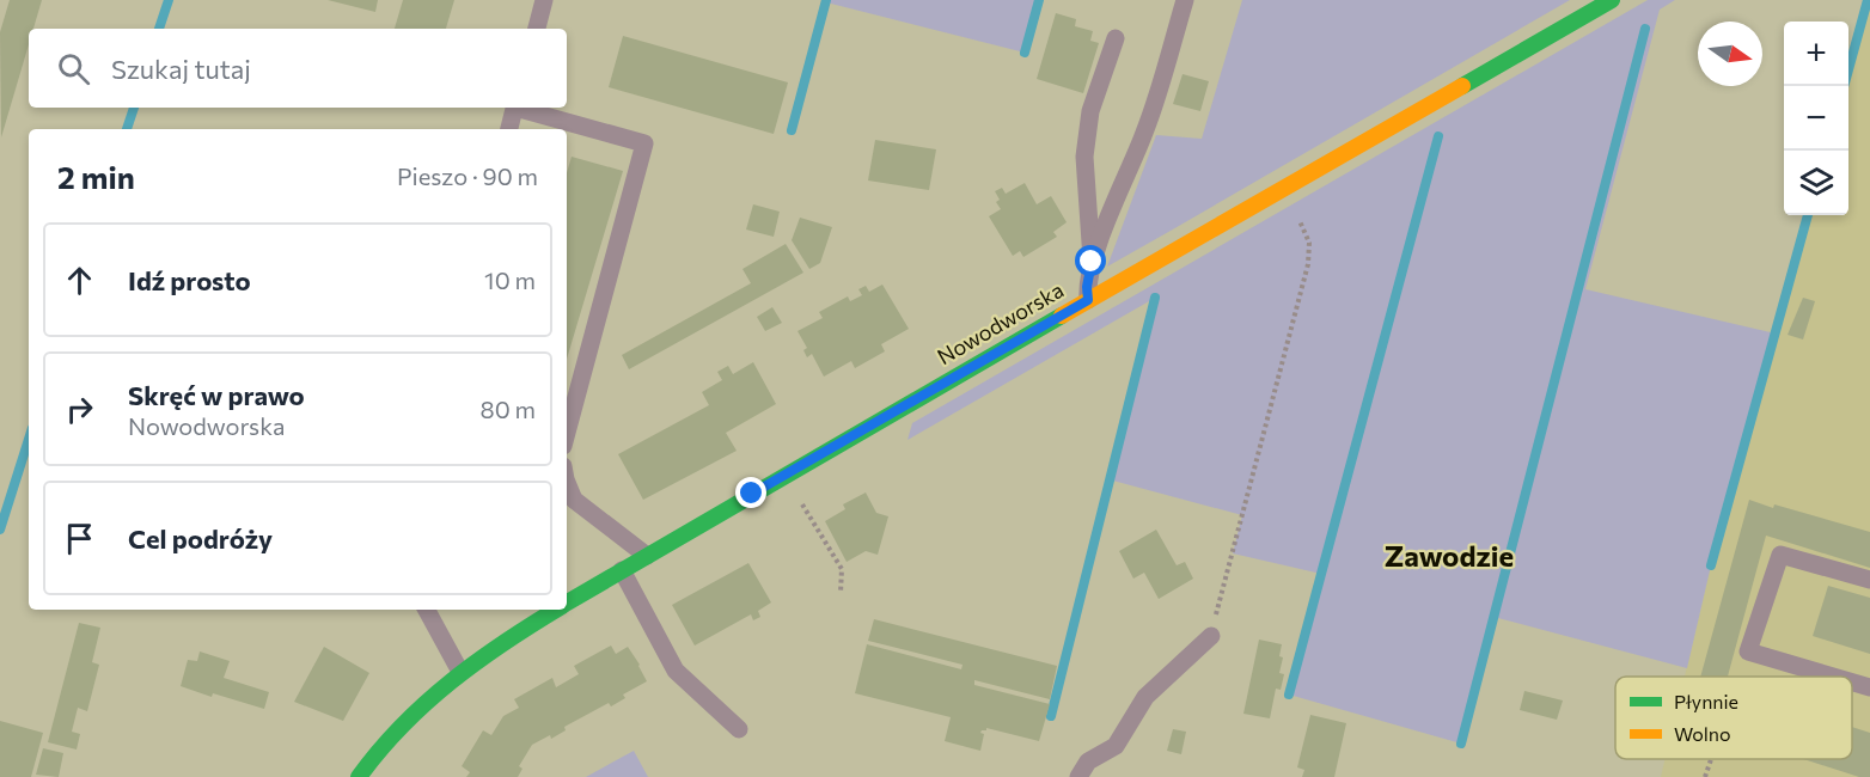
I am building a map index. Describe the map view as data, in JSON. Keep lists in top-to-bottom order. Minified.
{"streets":{"street":["Nowodworska"]},"districts":["Zawodzie"],"legend":["Płynnie","Wolno"],"north":"right","page":{"map_buttons":["+","−"],"search":"Szukaj tutaj","heading":["2 min","Pieszo · 90 m"],"list":[["Idź prosto","10 m"],["Skręć w prawo","Nowodworska","80 m"],"Cel podróży"]}}
